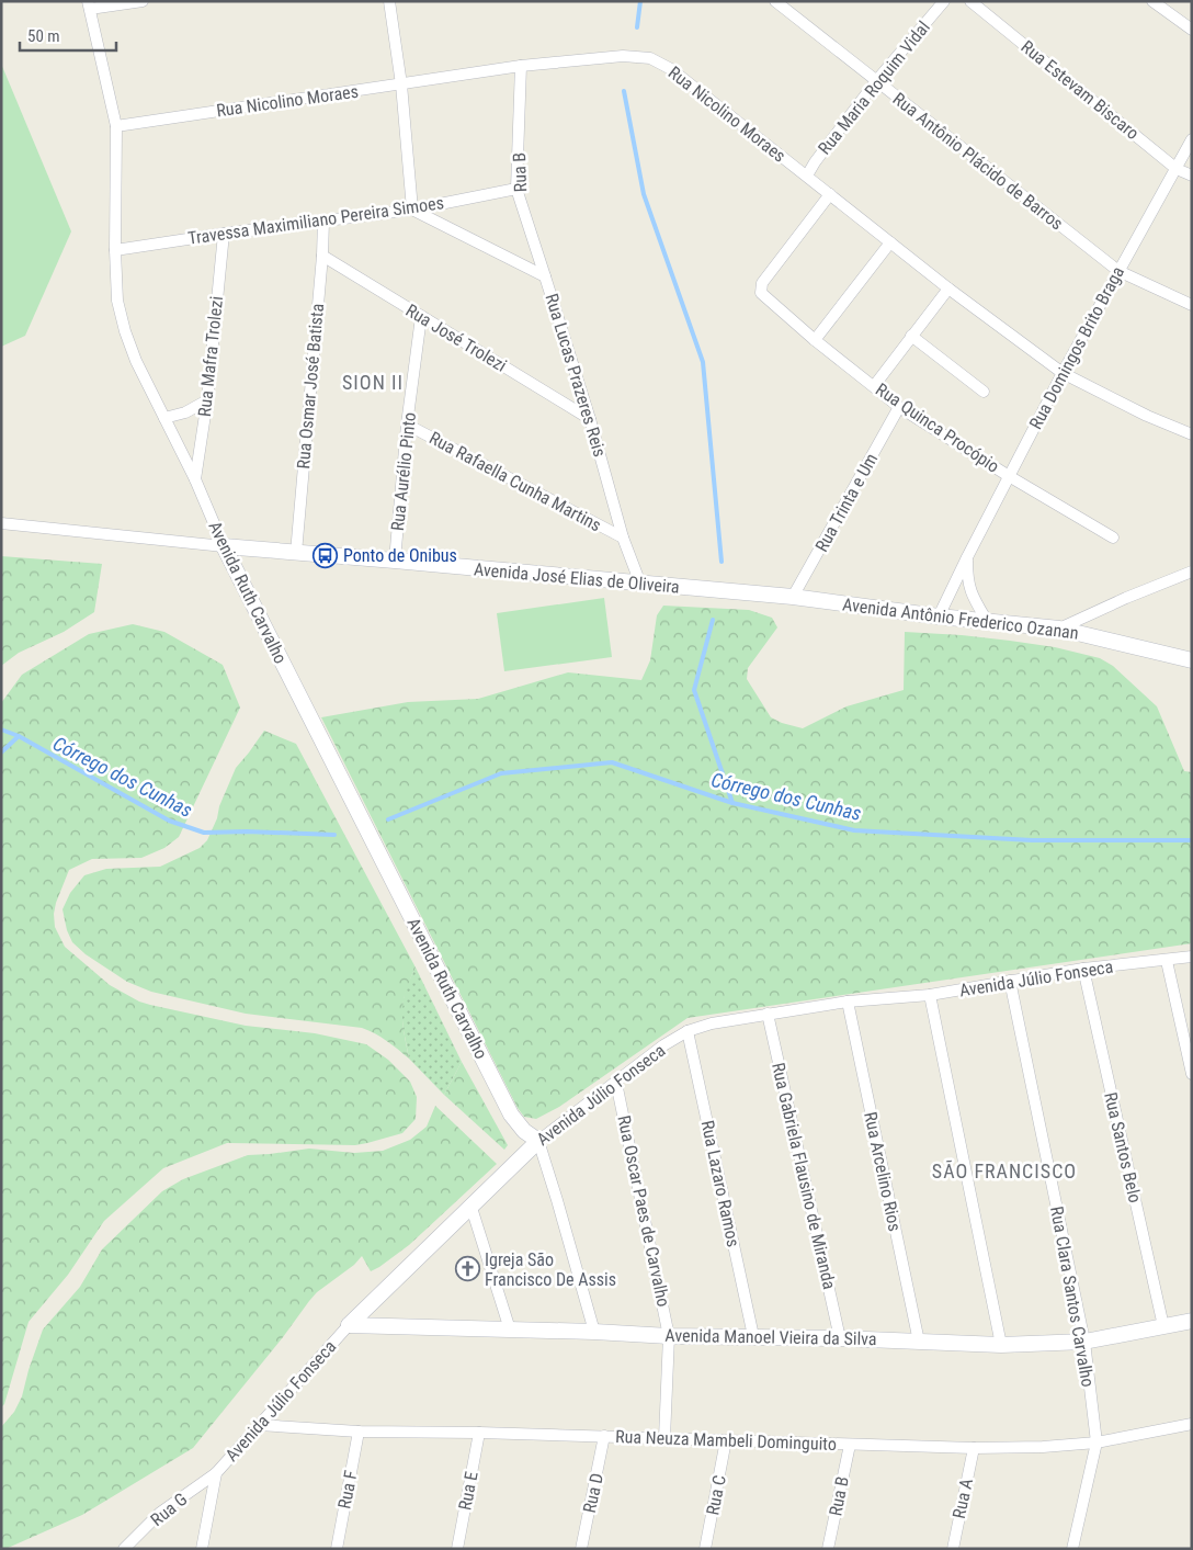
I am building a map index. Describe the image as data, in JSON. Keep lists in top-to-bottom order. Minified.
{"streets":{"street":["Rua Maria Roquim Vidal","Rua Estevam Biscaro","Rua Nicolino Moraes","Rua Antônio Plácido de Barros","Rua B","Travessa Maximiliano Pereira Simoes","Rua José Trolezi","Rua Domingos Brito Braga","Rua Mafra Trolezi","Rua Lucas Prazeres Reis","Rua Osmar José Batista","Rua Quinca Procópio","Rua Aurélio Pinto","Rua Rafaella Cunha Martins","Rua Trinta e Um","Avenida José Elias de Oliveira","Avenida Ruth Carvalho","Avenida Antônio Frederico Ozanan","Avenida Júlio Fonseca","Rua Santos Belo","Rua Arcelino Rios","Rua Gabriela Flausino de Miranda","Rua Lazaro Ramos","Rua Oscar Paes de Carvalho","Rua Clara Santos Carvalho","Avenida Manoel Vieira da Silva","Rua Neuza Mambeli Dominguito","Rua F","Rua E","Rua D","Rua C","Rua A","Rua G"]},"crossings":[["Rua Maria Roquim Vidal","Rua Nicolino Moraes"],["Rua Maria Roquim Vidal","Rua Antônio Plácido de Barros"],["Rua Estevam Biscaro","Rua Domingos Brito Braga"],["Rua Nicolino Moraes","Rua B"],["Rua Nicolino Moraes","Rua Domingos Brito Braga"],["Rua Nicolino Moraes","Rua Quinca Procópio"],["Rua Nicolino Moraes","Avenida Ruth Carvalho"],["Rua Antônio Plácido de Barros","Rua Domingos Brito Braga"],["Rua B","Travessa Maximiliano Pereira Simoes"],["Rua B","Rua Lucas Prazeres Reis"],["Rua B","Rua Neuza Mambeli Dominguito"],["Travessa Maximiliano Pereira Simoes","Rua Mafra Trolezi"],["Travessa Maximiliano Pereira Simoes","Rua Lucas Prazeres Reis"],["Travessa Maximiliano Pereira Simoes","Rua Osmar José Batista"],["Travessa Maximiliano Pereira Simoes","Avenida Ruth Carvalho"],["Rua José Trolezi","Rua Lucas Prazeres Reis"],["Rua José Trolezi","Rua Osmar José Batista"],["Rua José Trolezi","Rua Aurélio Pinto"],["Rua Domingos Brito Braga","Rua Quinca Procópio"],["Rua Domingos Brito Braga","Avenida Antônio Frederico Ozanan"],["Rua Mafra Trolezi","Avenida Ruth Carvalho"],["Rua Lucas Prazeres Reis","Rua Rafaella Cunha Martins"],["Rua Lucas Prazeres Reis","Avenida José Elias de Oliveira"],["Rua Osmar José Batista","Avenida José Elias de Oliveira"],["Rua Quinca Procópio","Rua Trinta e Um"],["Rua Aurélio Pinto","Rua Rafaella Cunha Martins"],["Rua Aurélio Pinto","Avenida José Elias de Oliveira"],["Rua Trinta e Um","Avenida José Elias de Oliveira"],["Rua Trinta e Um","Avenida Antônio Frederico Ozanan"],["Avenida José Elias de Oliveira","Avenida Ruth Carvalho"],["Avenida José Elias de Oliveira","Avenida Antônio Frederico Ozanan"],["Avenida Ruth Carvalho","Avenida Júlio Fonseca"],["Avenida Júlio Fonseca","Rua Santos Belo"],["Avenida Júlio Fonseca","Rua Arcelino Rios"],["Avenida Júlio Fonseca","Rua Gabriela Flausino de Miranda"],["Avenida Júlio Fonseca","Rua Lazaro Ramos"],["Avenida Júlio Fonseca","Rua Oscar Paes de Carvalho"],["Avenida Júlio Fonseca","Rua Clara Santos Carvalho"],["Avenida Júlio Fonseca","Avenida Manoel Vieira da Silva"],["Avenida Júlio Fonseca","Rua Neuza Mambeli Dominguito"],["Avenida Júlio Fonseca","Rua G"],["Rua Santos Belo","Avenida Manoel Vieira da Silva"],["Rua Arcelino Rios","Avenida Manoel Vieira da Silva"],["Rua Gabriela Flausino de Miranda","Avenida Manoel Vieira da Silva"],["Rua Lazaro Ramos","Avenida Manoel Vieira da Silva"],["Rua Oscar Paes de Carvalho","Avenida Manoel Vieira da Silva"],["Rua Oscar Paes de Carvalho","Rua Neuza Mambeli Dominguito"],["Rua Clara Santos Carvalho","Avenida Manoel Vieira da Silva"],["Rua Clara Santos Carvalho","Rua Neuza Mambeli Dominguito"],["Rua Neuza Mambeli Dominguito","Rua F"],["Rua Neuza Mambeli Dominguito","Rua E"],["Rua Neuza Mambeli Dominguito","Rua D"],["Rua Neuza Mambeli Dominguito","Rua C"],["Rua Neuza Mambeli Dominguito","Rua A"]],"districts":["SION II","SÃO FRANCISCO"],"water":["Córrego dos Cunhas"],"places":{"bus stop":["Ponto de Onibus"],"church":["Igreja São Francisco De Assis"]},"scale_bar":"50 m"}
